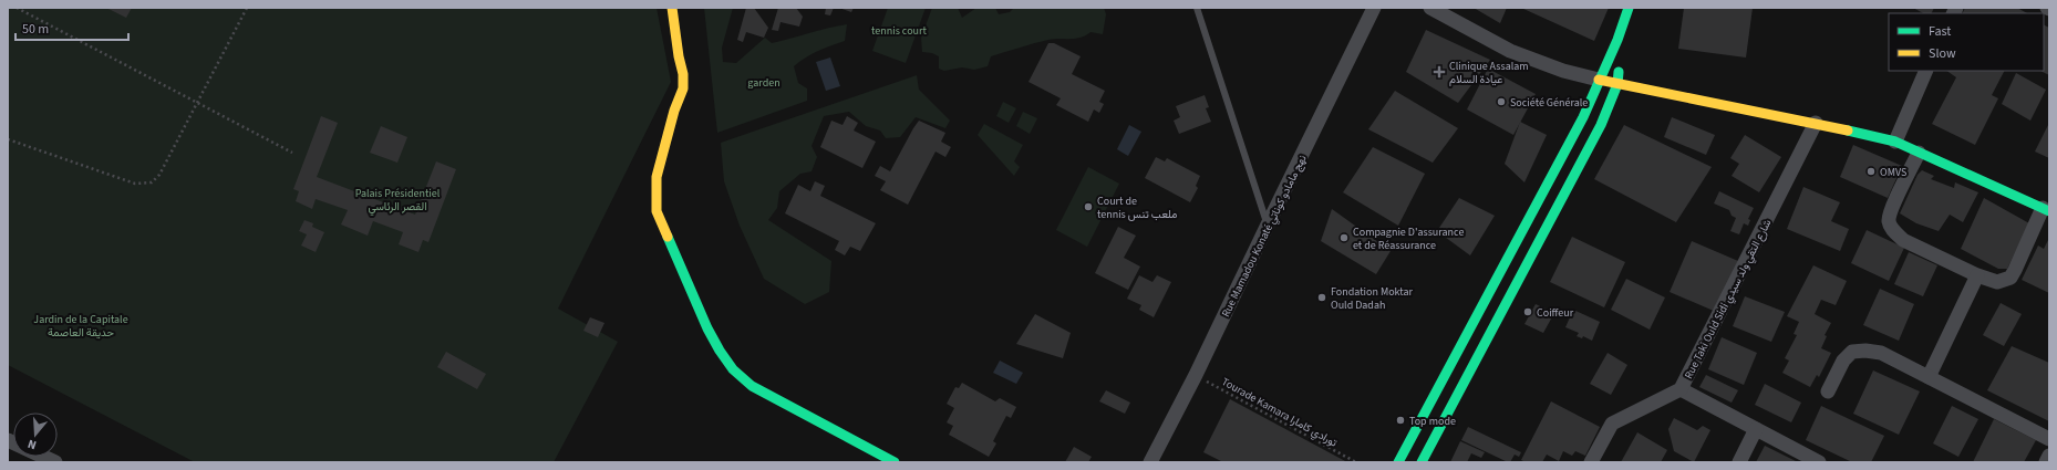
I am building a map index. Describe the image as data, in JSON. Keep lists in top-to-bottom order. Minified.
{"streets":{"street":["Rue Mamadou Konaté نهج مامادو كوناتي","Rue Taki Ould Sidi شارع التقي ولد سيدي"],"path":["Tourade Kamara تورادي كامارا"]},"crossings":[["Rue Mamadou Konaté نهج مامادو كوناتي","Tourade Kamara تورادي كامارا"]],"parks":["tennis court","garden","Palais Présidentiel القصر الرئاسي","Jardin de la Capitale حديقة العاصمة"],"places":{"health":["Clinique Assalam عيادة السلام"],"other":["Société Générale","OMVS","Court de tennis ملعب تنس","Compagnie D'assurance et de Réassurance","Fondation Moktar Ould Dadah","Coiffeur","Top mode"]},"legend":["Fast","Slow"],"scale_bar":"50 m","north":"bottom"}
